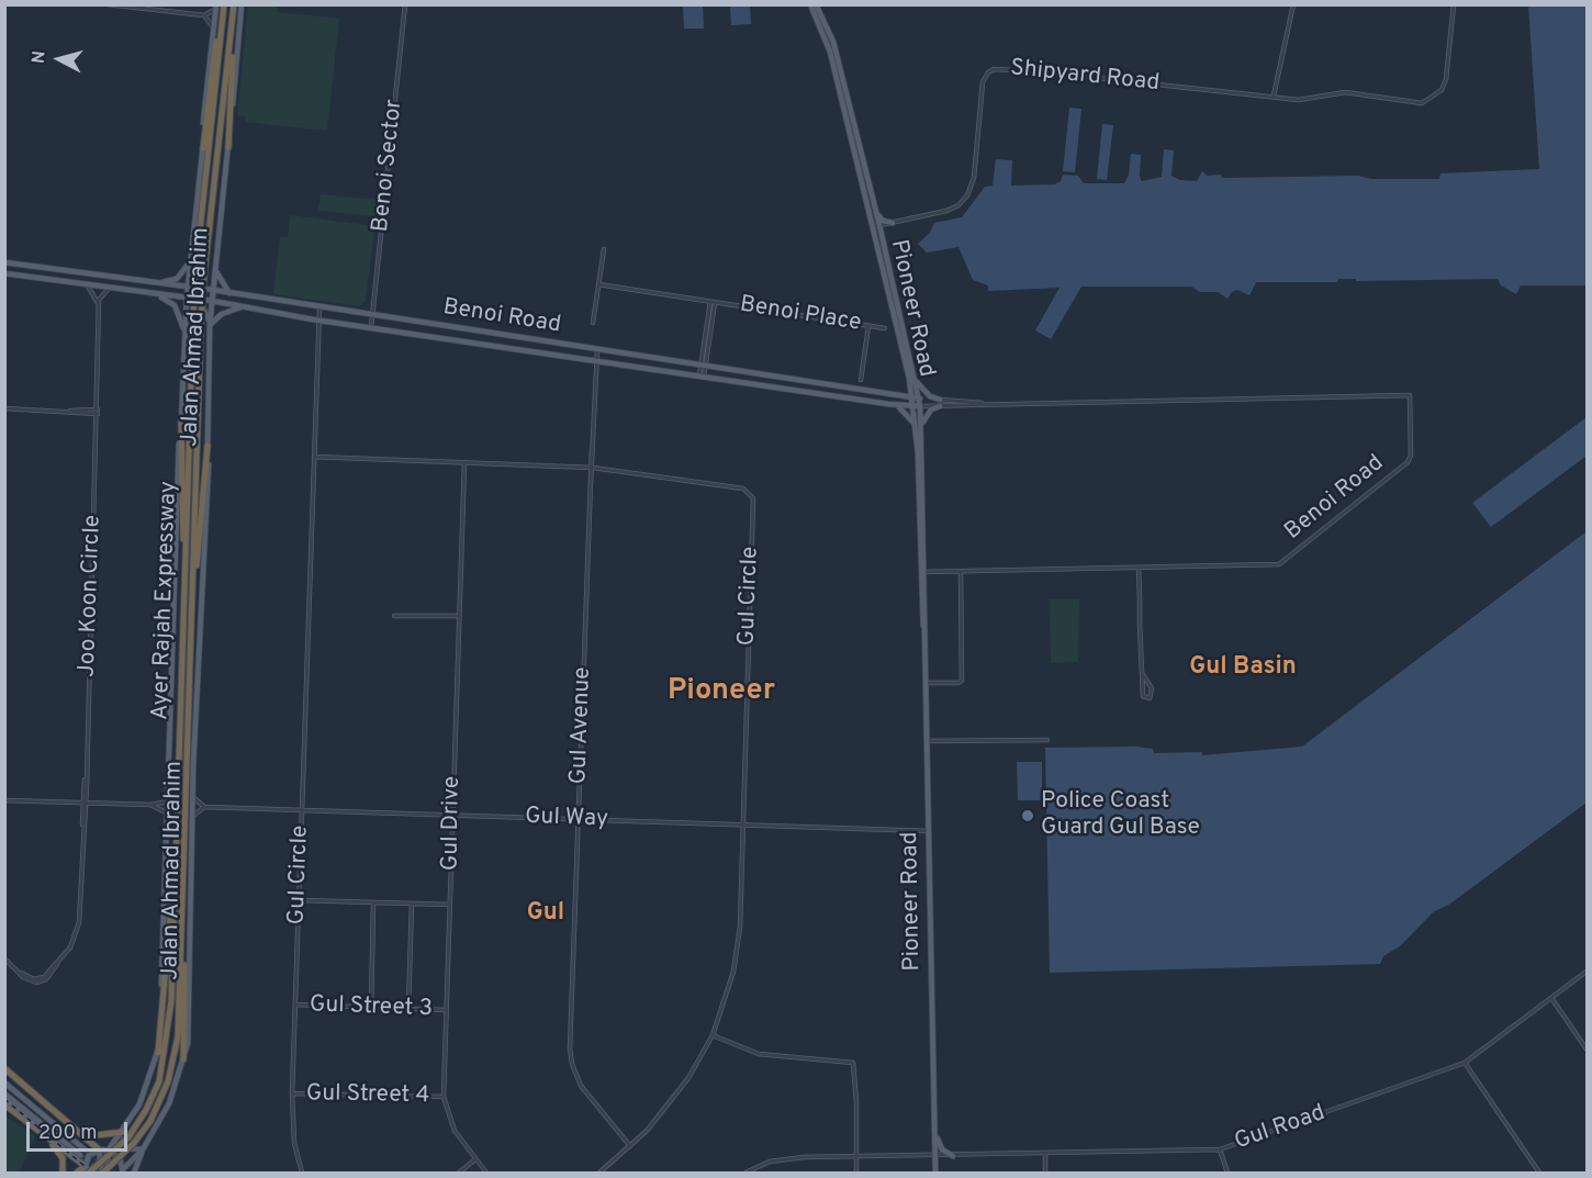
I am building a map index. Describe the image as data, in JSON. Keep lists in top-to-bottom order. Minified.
{"streets":{"highway":["Ayer Rajah Expressway"],"main road":["Pioneer Road","Benoi Road","Jalan Ahmad Ibrahim"],"street":["Shipyard Road","Benoi Sector","Benoi Place","Joo Koon Circle","Gul Circle","Gul Avenue","Gul Way","Gul Drive","Gul Street 3","Gul Street 4","Gul Road"]},"crossings":[["Shipyard Road","Pioneer Road"],["Benoi Sector","Benoi Road"],["Pioneer Road","Benoi Road"],["Pioneer Road","Gul Way"],["Pioneer Road","Gul Road"],["Benoi Place","Benoi Road"],["Benoi Road","Jalan Ahmad Ibrahim"],["Benoi Road","Gul Circle"],["Benoi Road","Gul Avenue"],["Jalan Ahmad Ibrahim","Ayer Rajah Expressway"],["Gul Circle","Gul Avenue"],["Gul Circle","Gul Way"],["Gul Circle","Gul Drive"],["Gul Circle","Gul Street 3"],["Gul Circle","Gul Street 4"],["Gul Avenue","Gul Way"],["Gul Way","Gul Drive"],["Gul Drive","Gul Street 3"],["Gul Drive","Gul Street 4"]],"districts":["Gul Basin","Pioneer","Gul"],"places":["Police Coast Guard Gul Base"],"scale_bar":"200 m","north":"left"}
